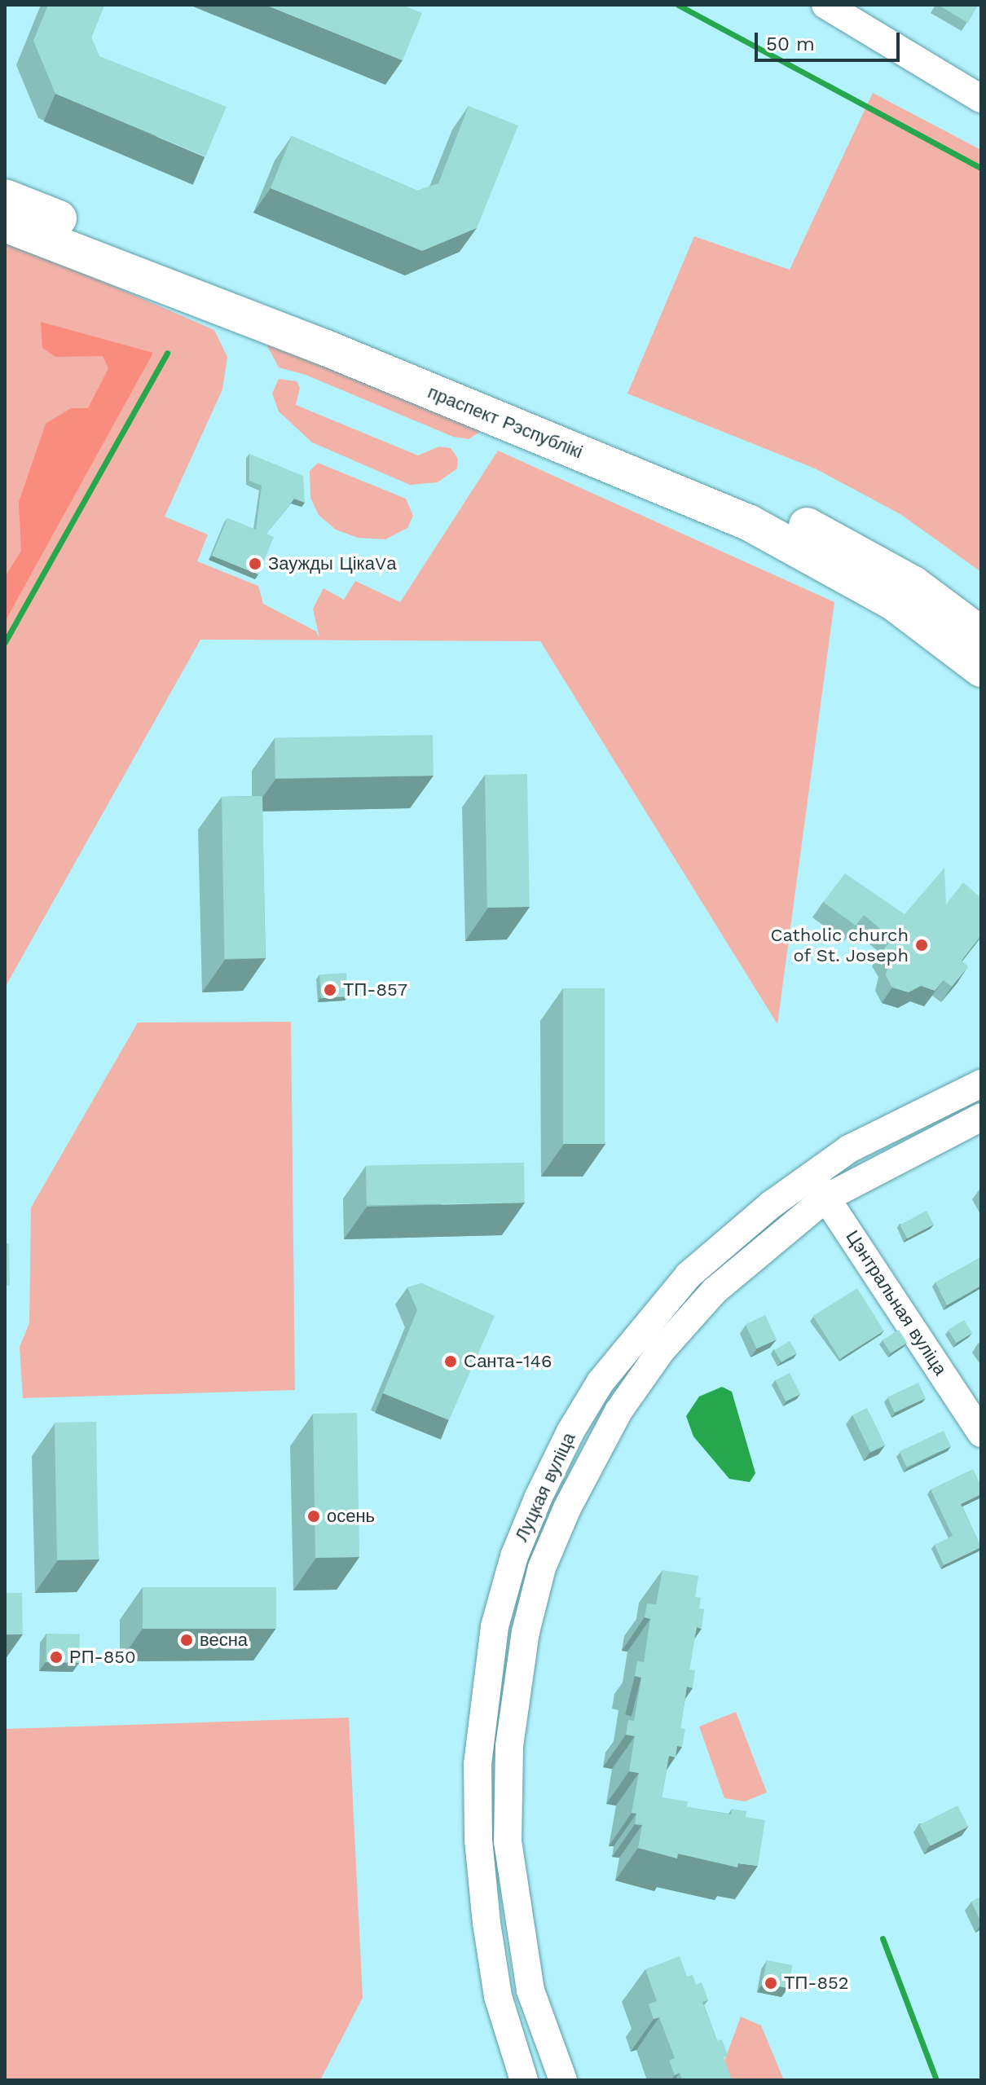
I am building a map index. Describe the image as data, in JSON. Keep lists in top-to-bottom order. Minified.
{"streets":{"main road":["праспект Рэспублікі"],"street":["Цэнтральная вуліца","Луцкая вуліца"]},"crossings":[["Цэнтральная вуліца","Луцкая вуліца"]],"places":["Заужды ЦікаVа","Catholic church of St. Joseph","ТП-857","Санта-146","осень","весна","РП-850","ТП-852"],"scale_bar":"50 m"}
